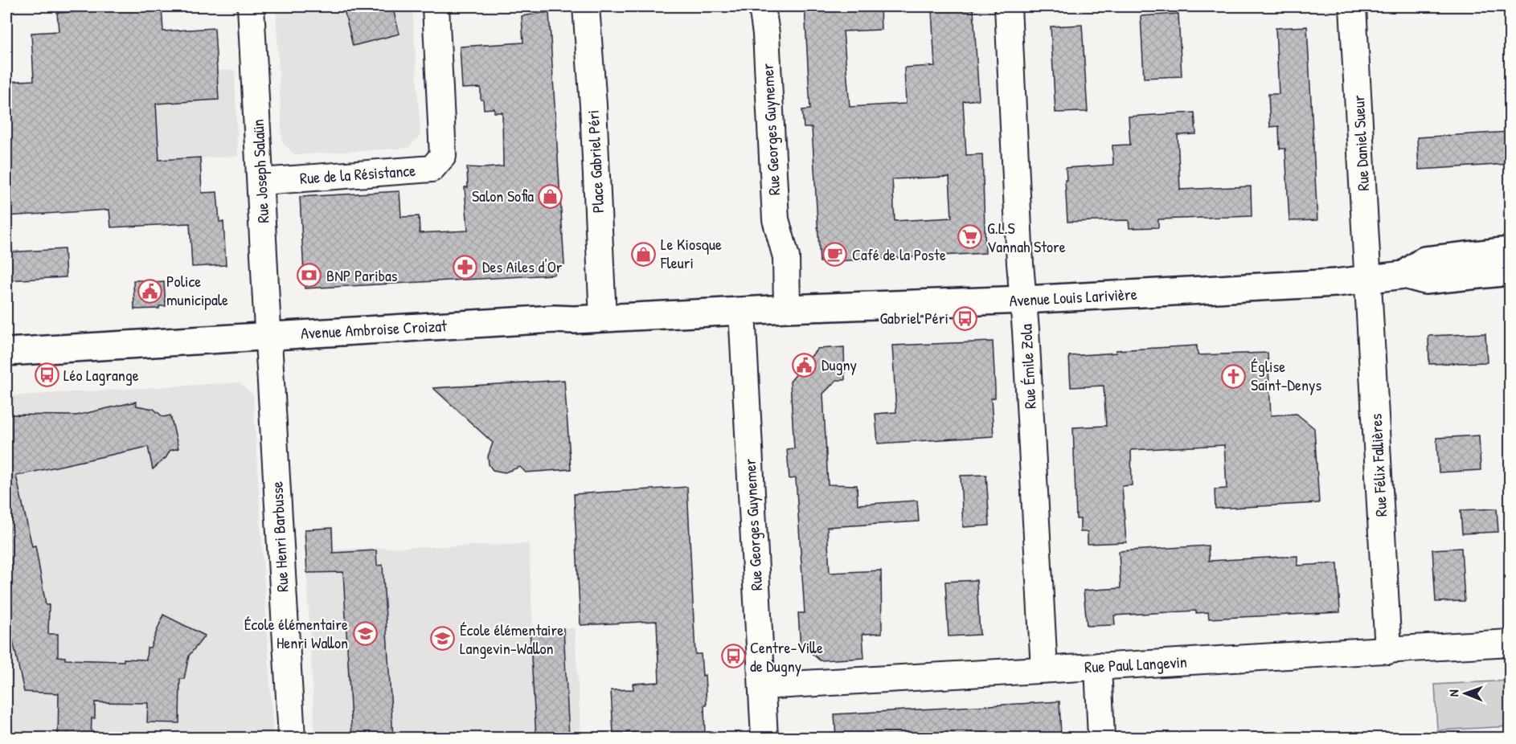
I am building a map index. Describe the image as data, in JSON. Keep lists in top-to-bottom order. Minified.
{"streets":{"main road":["Avenue Louis Larivière","Avenue Ambroise Croizat"],"street":["Rue Georges Guynemer","Rue Daniel Sueur","Place Gabriel Péri","Rue Joseph Salaün","Rue de la Résistance","Rue Émile Zola","Rue Félix Fallières","Rue Henri Barbusse","Rue Paul Langevin"]},"crossings":[["Rue Georges Guynemer","Avenue Louis Larivière"],["Rue Georges Guynemer","Avenue Ambroise Croizat"],["Rue Georges Guynemer","Rue Paul Langevin"],["Rue Daniel Sueur","Avenue Louis Larivière"],["Rue Daniel Sueur","Rue Félix Fallières"],["Place Gabriel Péri","Avenue Ambroise Croizat"],["Rue Joseph Salaün","Rue de la Résistance"],["Rue Joseph Salaün","Avenue Ambroise Croizat"],["Rue Joseph Salaün","Rue Henri Barbusse"],["Avenue Louis Larivière","Avenue Ambroise Croizat"],["Avenue Louis Larivière","Rue Émile Zola"],["Avenue Louis Larivière","Rue Félix Fallières"],["Avenue Ambroise Croizat","Rue Henri Barbusse"],["Rue Émile Zola","Rue Paul Langevin"],["Rue Félix Fallières","Rue Paul Langevin"]],"places":{"shop":["Salon Sofia","Le Kiosque Fleuri"],"supermarket":["G.L.S Vannah Store"],"cafe":["Café de la Poste"],"pharmacy":["Des Ailes d'Or"],"bank":["BNP Paribas"],"public building":["Police municipale","Dugny"],"bus stop":["Gabriel Péri","Léo Lagrange","Centre-Ville de Dugny"],"church":["Église Saint-Denys"],"school or university":["École élémentaire Henri Wallon","École élémentaire Langevin-Wallon"]},"north":"left"}
